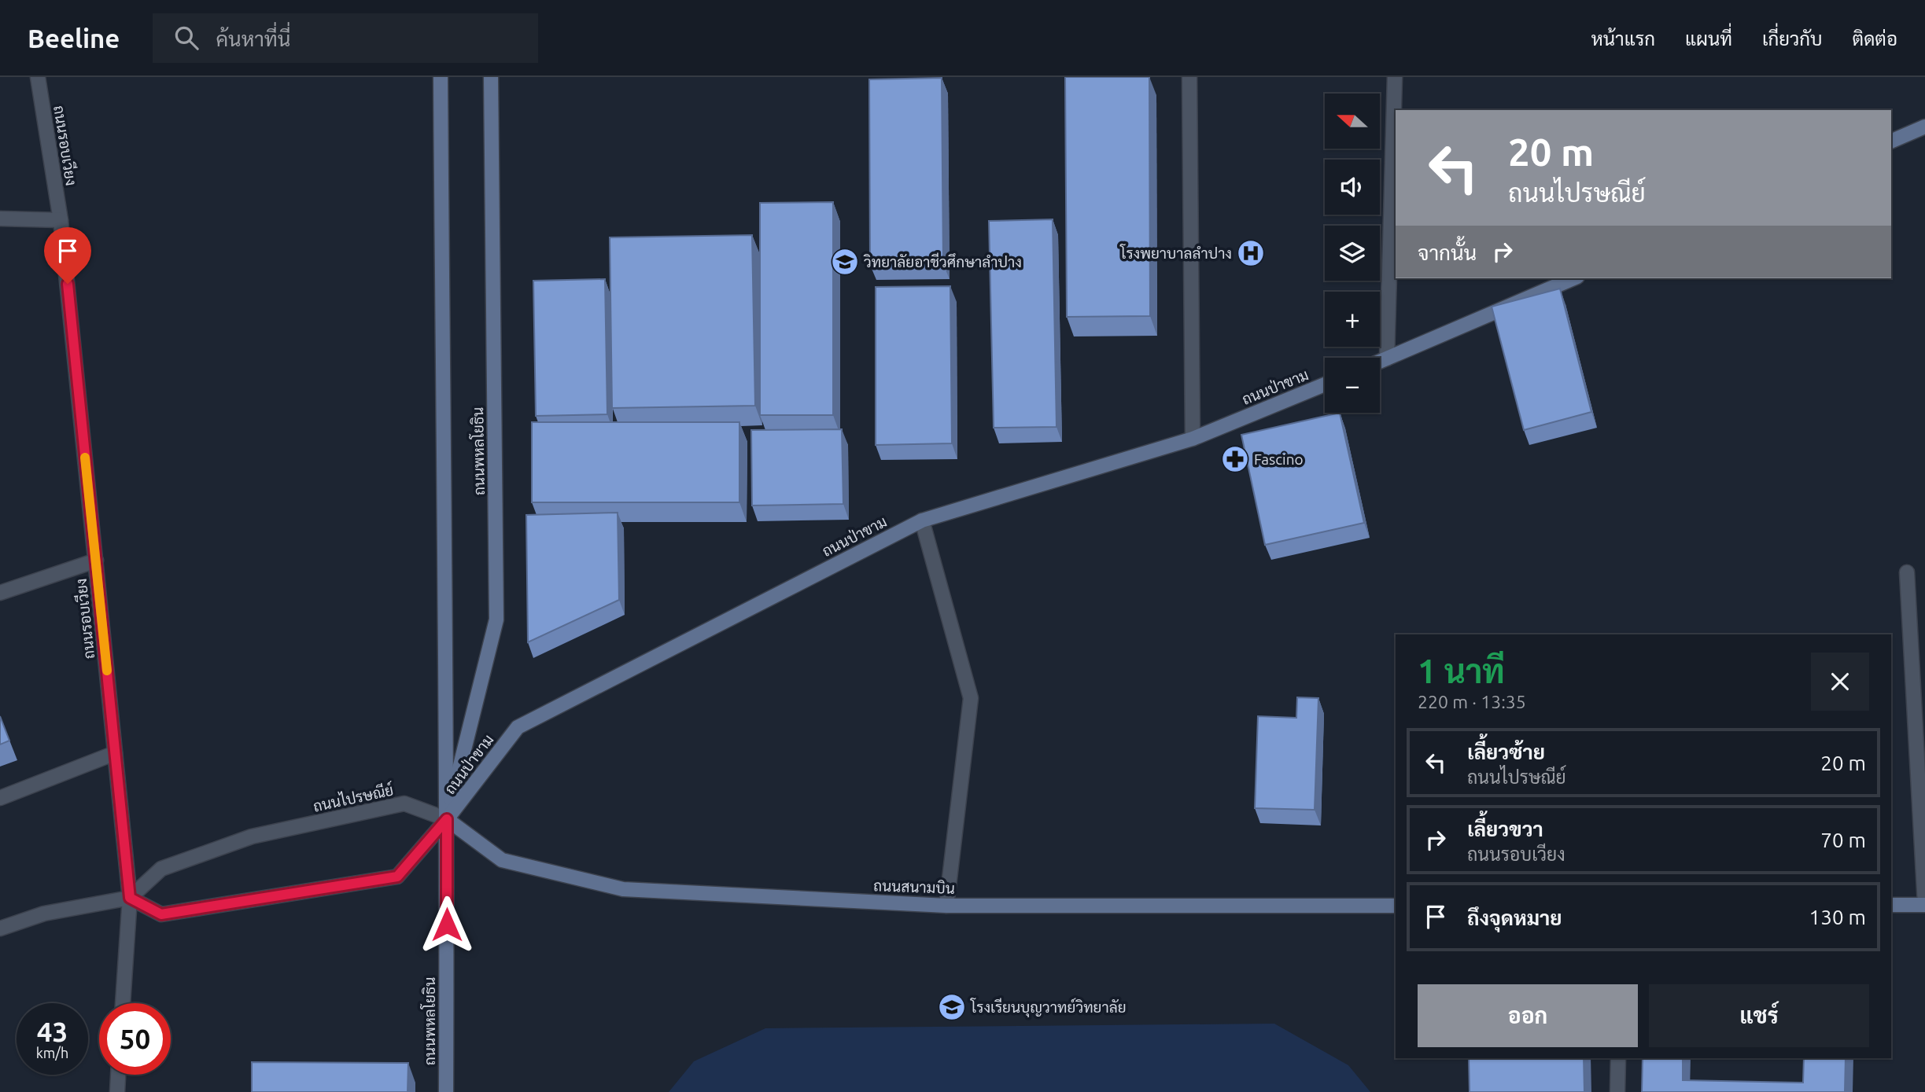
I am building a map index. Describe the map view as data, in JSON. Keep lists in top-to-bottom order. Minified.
{"streets":{"street":["ถนนรอบเวียง","ถนนป่าขาม","ถนนพหลโยธิน","ถนนไปรษณีย์","ถนนสนามบิน"]},"crossings":[["ถนนรอบเวียง","ถนนไปรษณีย์"],["ถนนป่าขาม","ถนนพหลโยธิน"],["ถนนป่าขาม","ถนนไปรษณีย์"],["ถนนป่าขาม","ถนนสนามบิน"],["ถนนพหลโยธิน","ถนนไปรษณีย์"],["ถนนพหลโยธิน","ถนนสนามบิน"],["ถนนไปรษณีย์","ถนนสนามบิน"]],"places":{"hospital":["โรงพยาบาลลำปาง"],"school or university":["วิทยาลัยอาชีวศึกษาลำปาง","โรงเรียนบุญวาทย์วิทยาลัย"],"pharmacy":["Fascino"]},"north":"left","page":{"header":"Beeline","search":"ค้นหาที่นี่","nav":["หน้าแรก","แผนที่","เกี่ยวกับ","ติดต่อ"],"map_buttons":["+","−"],"turn":["20 m","ถนนไปรษณีย์"],"then":"จากนั้น","heading":["1 นาที","220 m · 13:35"],"list":[{"name":"เลี้ยวซ้าย","note":"ถนนไปรษณีย์","value":"20 m"},{"name":"เลี้ยวขวา","note":"ถนนรอบเวียง","value":"70 m"},{"name":"ถึงจุดหมาย","value":"130 m"}],"buttons":["ออก","แชร์"],"speed":"43 km/h","limit":"50"}}
